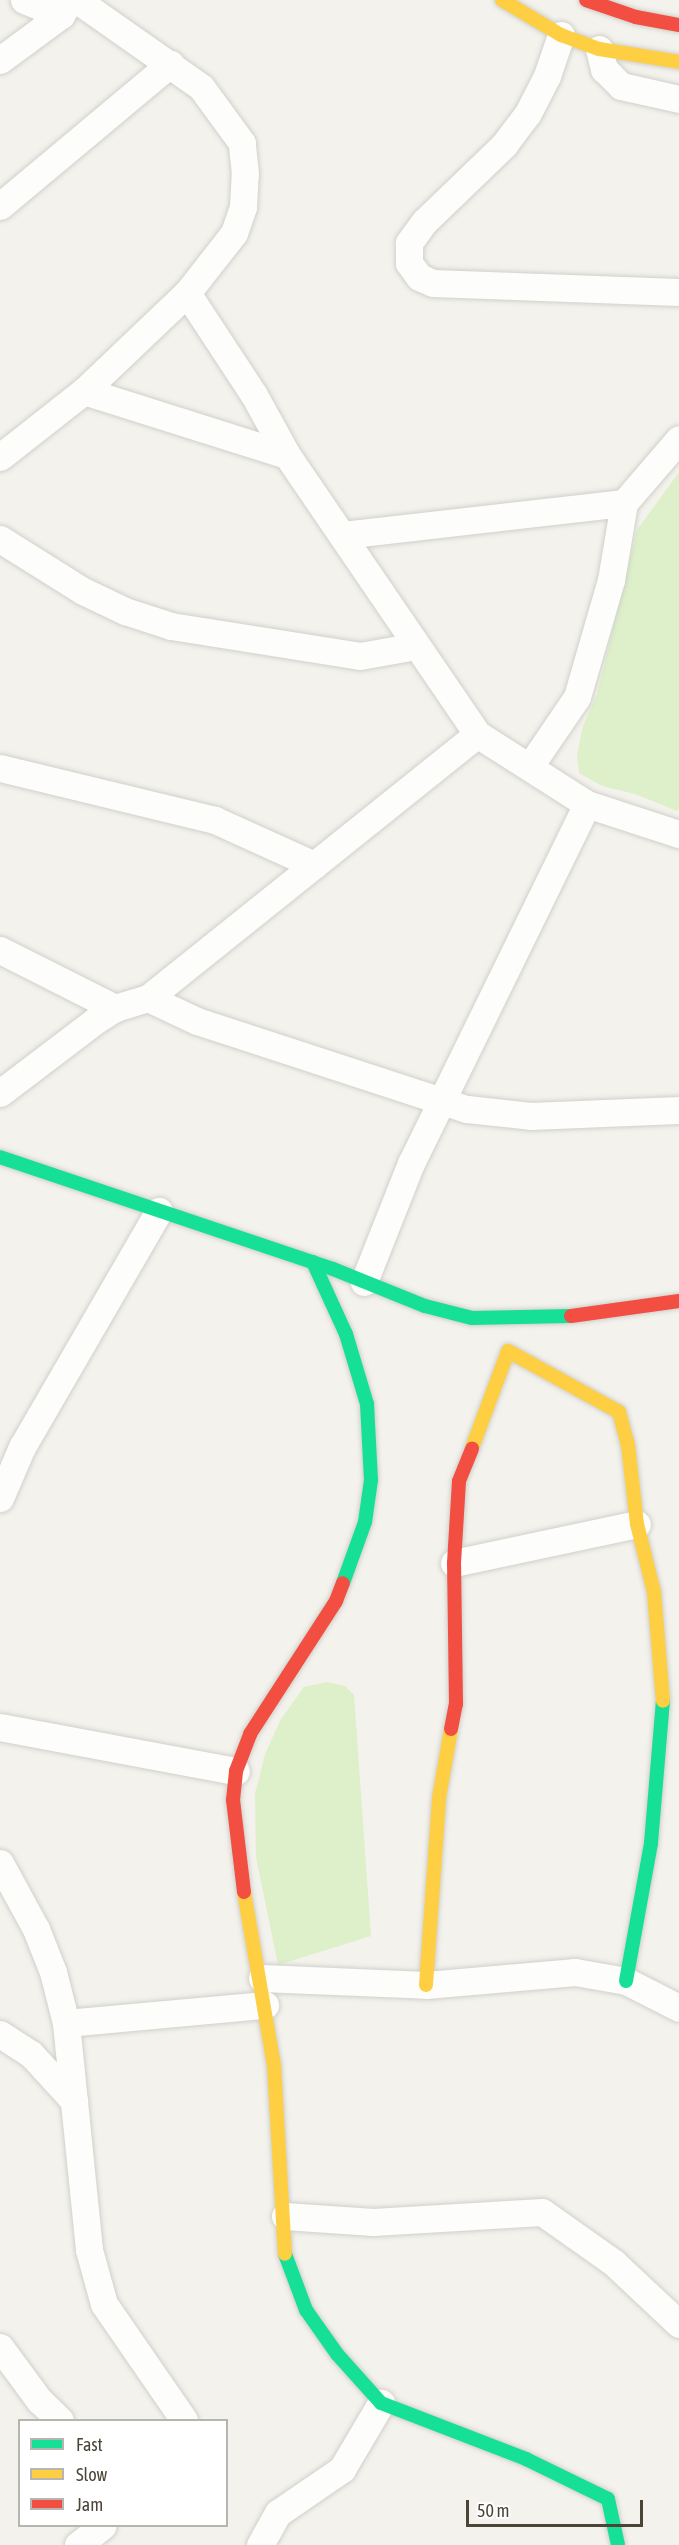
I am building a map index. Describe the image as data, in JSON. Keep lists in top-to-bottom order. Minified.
{"legend":["Fast","Slow","Jam"],"scale_bar":"50 m"}
